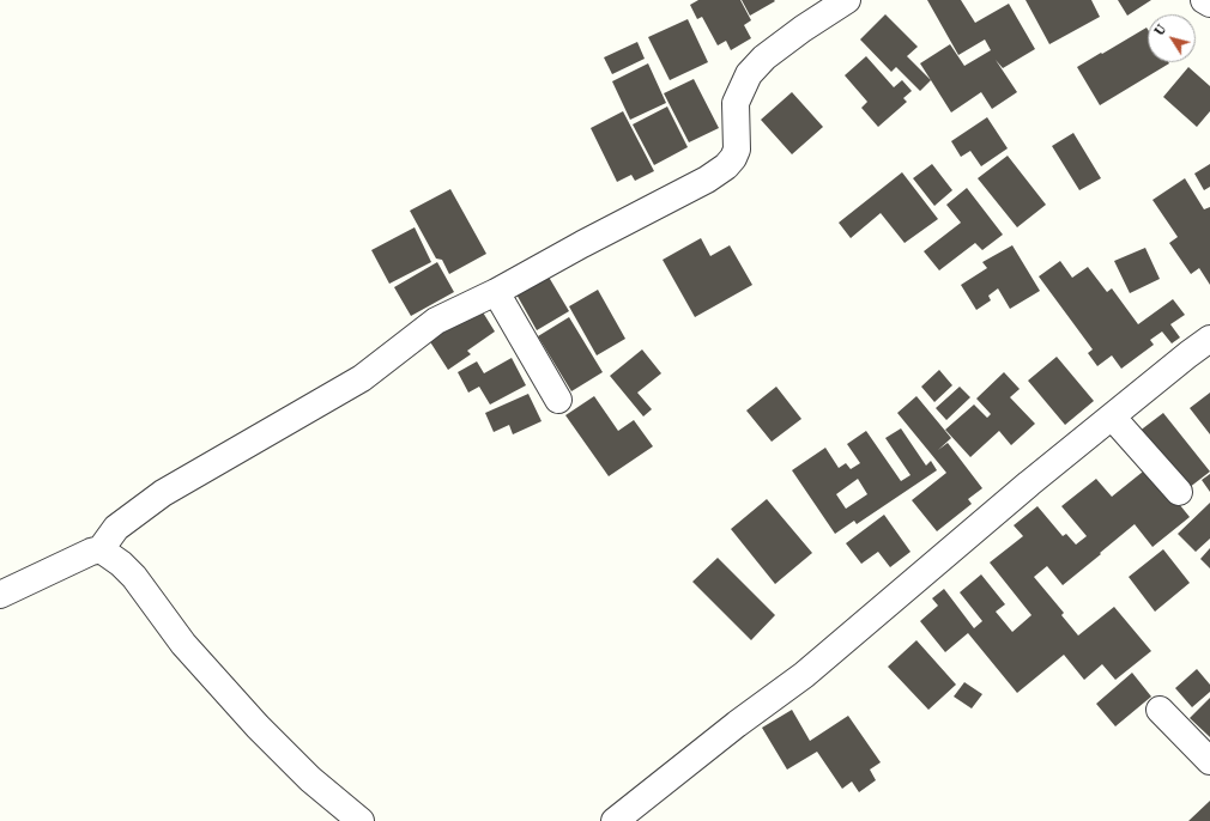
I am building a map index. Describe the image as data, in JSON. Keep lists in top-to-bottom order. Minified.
{"north":"top left"}
